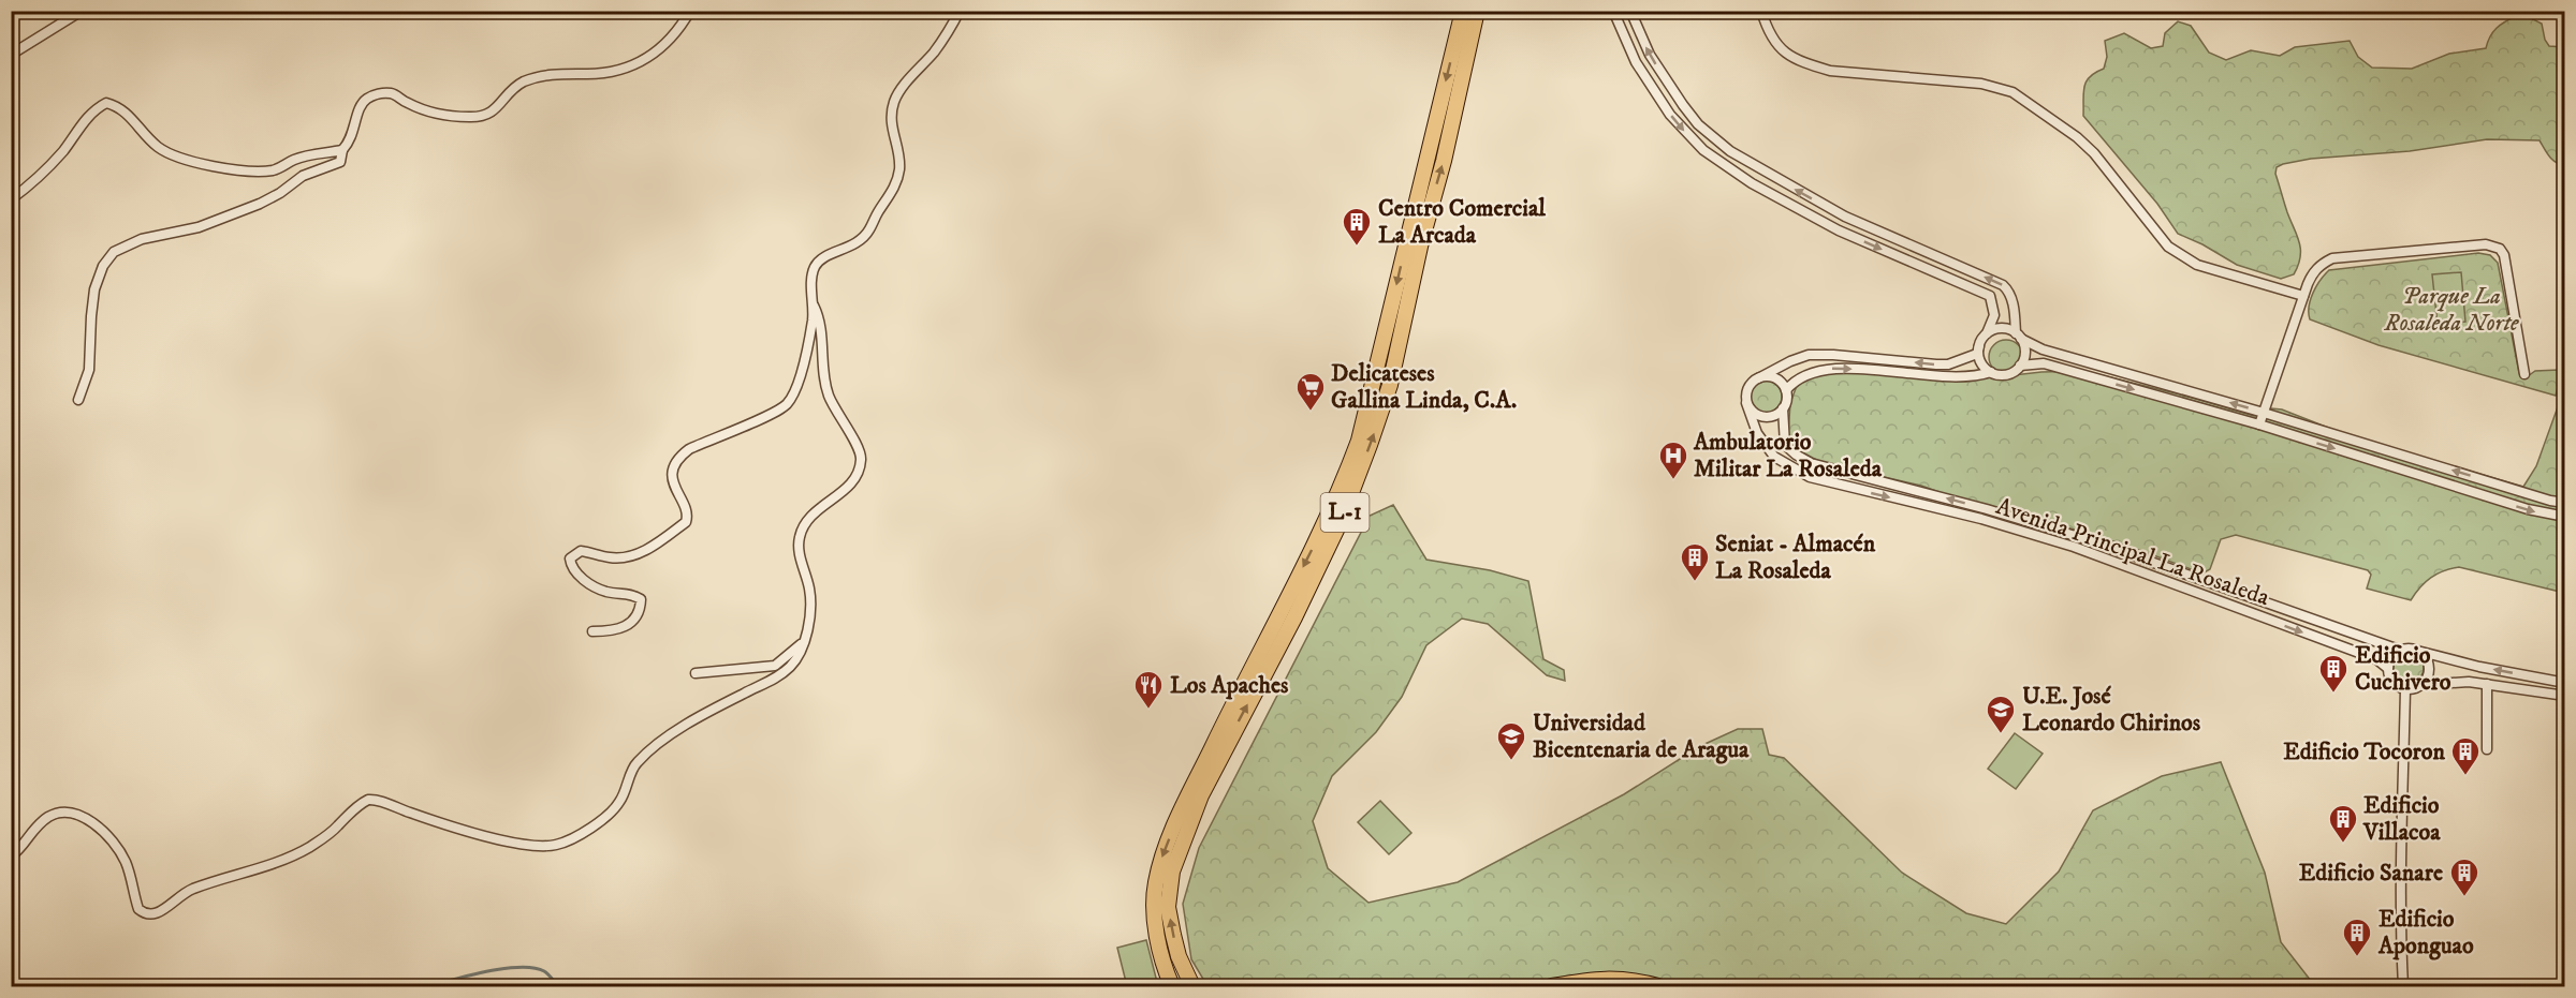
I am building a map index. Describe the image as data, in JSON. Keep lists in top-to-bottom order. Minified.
{"streets":{"main road":["L-1"],"street":["Avenida Principal La Rosaleda"]},"parks":["Parque La Rosaleda Norte"],"places":{"building":["Centro Comercial La Arcada","Seniat - Almacén La Rosaleda","Edificio Cuchivero","Edificio Tocoron","Edificio Villacoa","Edificio Sanare","Edificio Aponguao"],"supermarket":["Delicateses Gallina Linda, C.A."],"hospital":["Ambulatorio Militar La Rosaleda"],"restaurant":["Los Apaches"],"school or university":["U.E. José Leonardo Chirinos","Universidad Bicentenaria de Aragua"]}}
